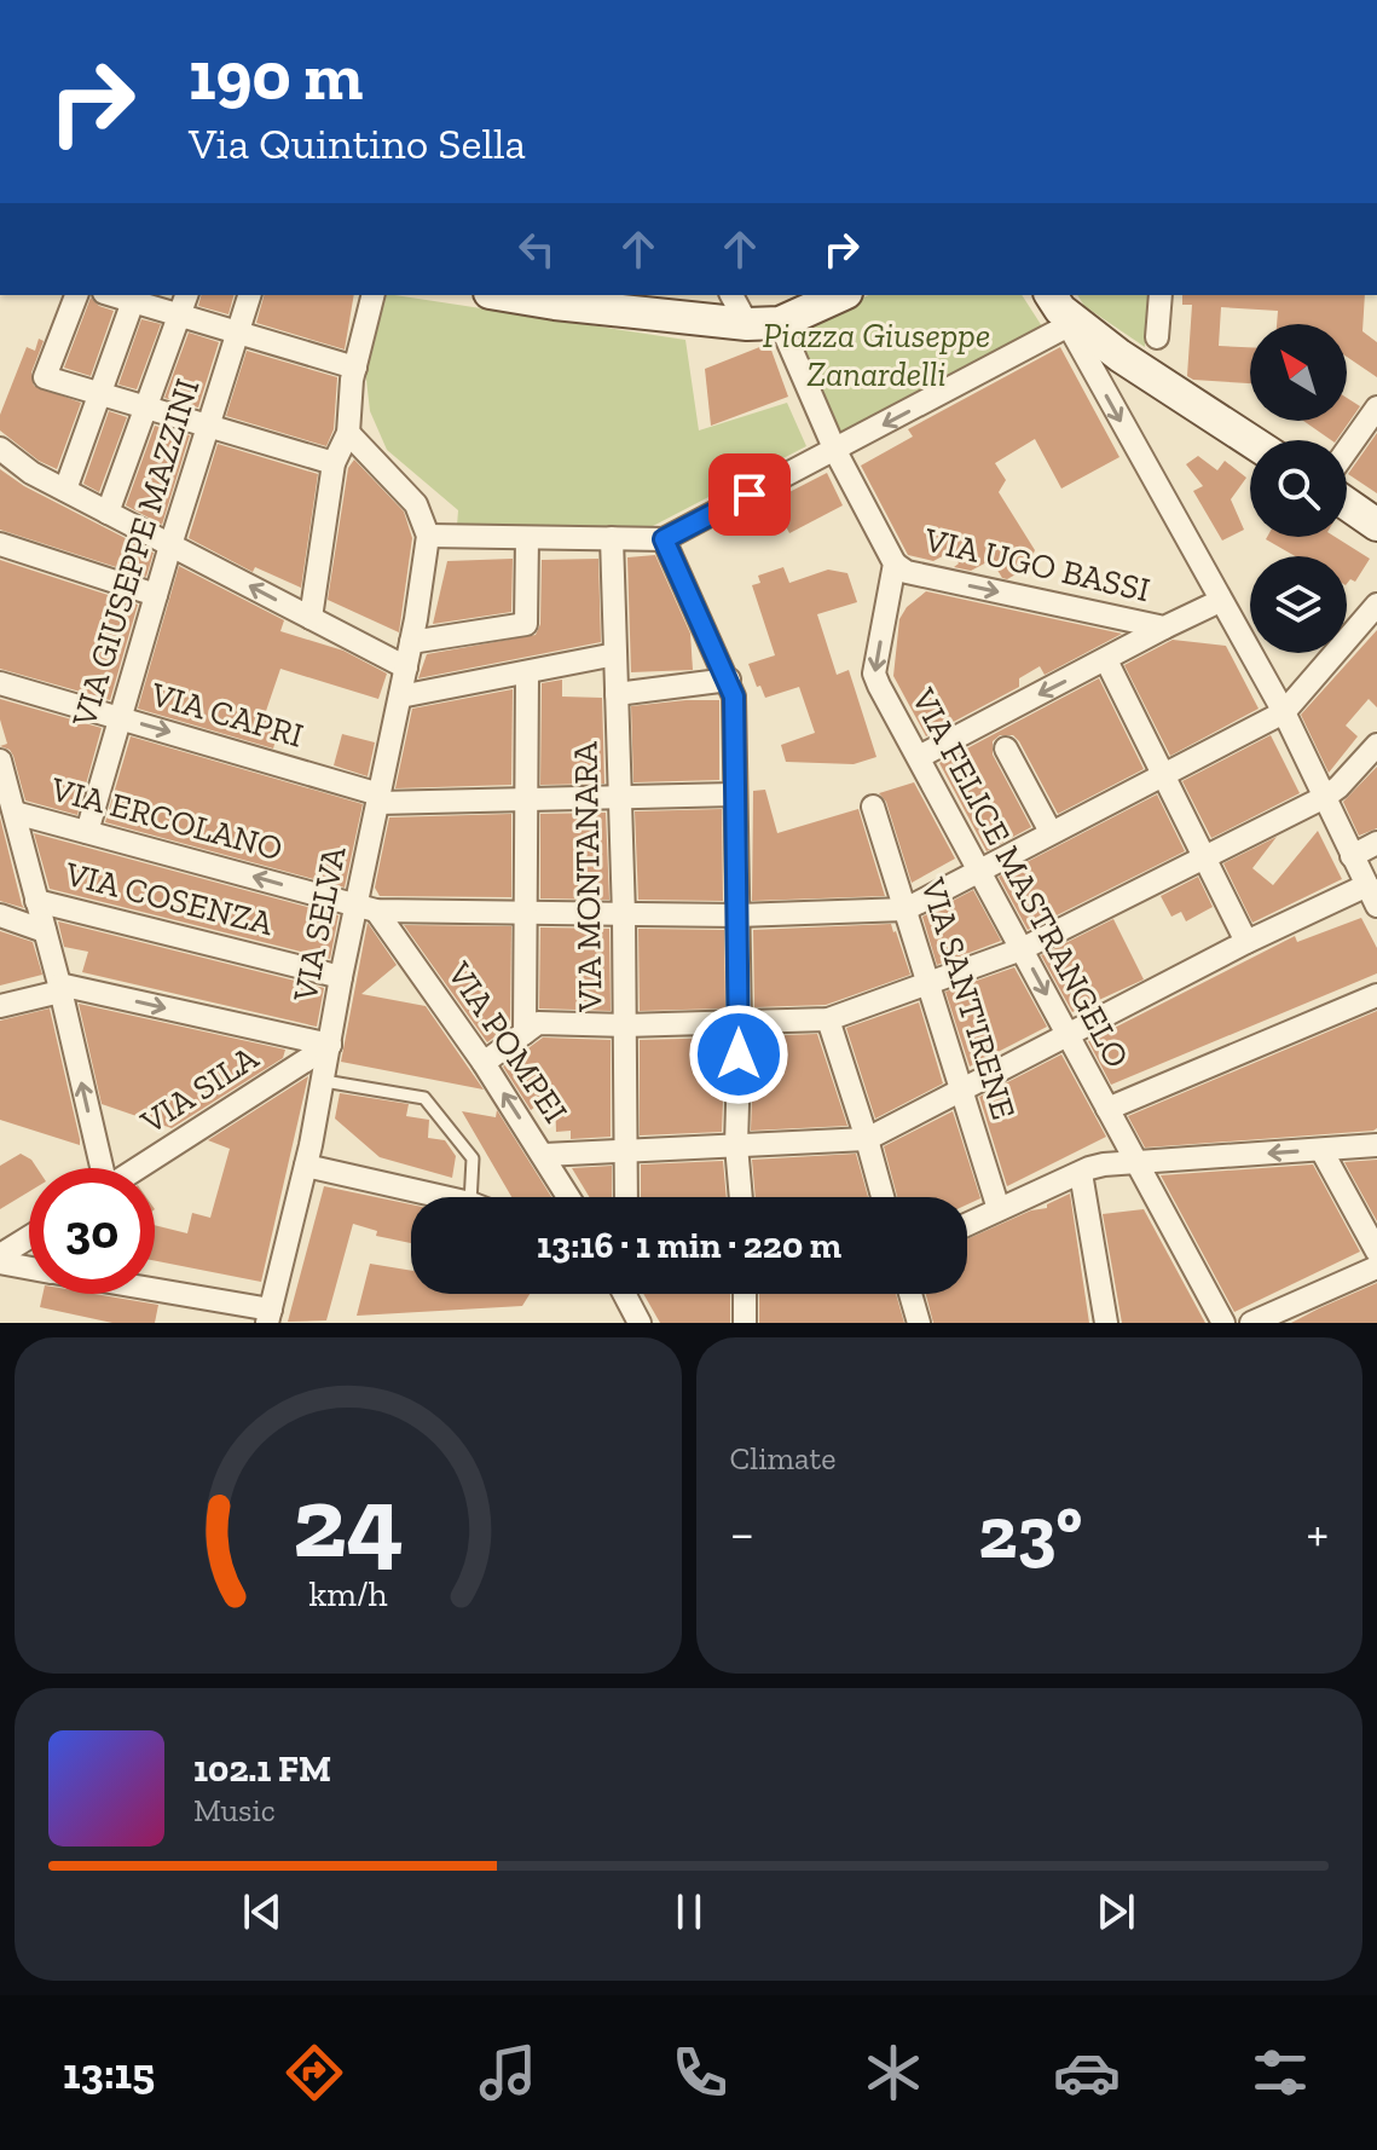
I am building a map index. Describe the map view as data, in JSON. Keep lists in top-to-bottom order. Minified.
{"streets":{"street":["VIA GIUSEPPE MAZZINI","VIA UGO BASSI","VIA CAPRI","VIA ERCOLANO","VIA MONTANARA","VIA FELICE MASTRANGELO","VIA COSENZA","VIA SELVA","VIA SANT'IRENE","VIA POMPEI","VIA SILA"]},"crossings":[["VIA GIUSEPPE MAZZINI","VIA CAPRI"],["VIA GIUSEPPE MAZZINI","VIA ERCOLANO"],["VIA UGO BASSI","VIA FELICE MASTRANGELO"],["VIA CAPRI","VIA MONTANARA"],["VIA CAPRI","VIA SELVA"],["VIA ERCOLANO","VIA MONTANARA"],["VIA ERCOLANO","VIA SELVA"],["VIA ERCOLANO","VIA SANT'IRENE"],["VIA ERCOLANO","VIA POMPEI"],["VIA COSENZA","VIA SELVA"],["VIA SELVA","VIA POMPEI"],["VIA SELVA","VIA SILA"]],"one_way":["VIA UGO BASSI"],"parks":["Piazza Giuseppe Zanardelli"],"north":"top left","page":{"turn":["190 m","Via Quintino Sella"],"limit":"30","trip":"13:16 · 1 min · 220 m","tile":"Climate","heat":["−","23°","+"],"song":["102.1 FM","Music"],"tabs":"13:15","gauge":["24","km/h"]}}
